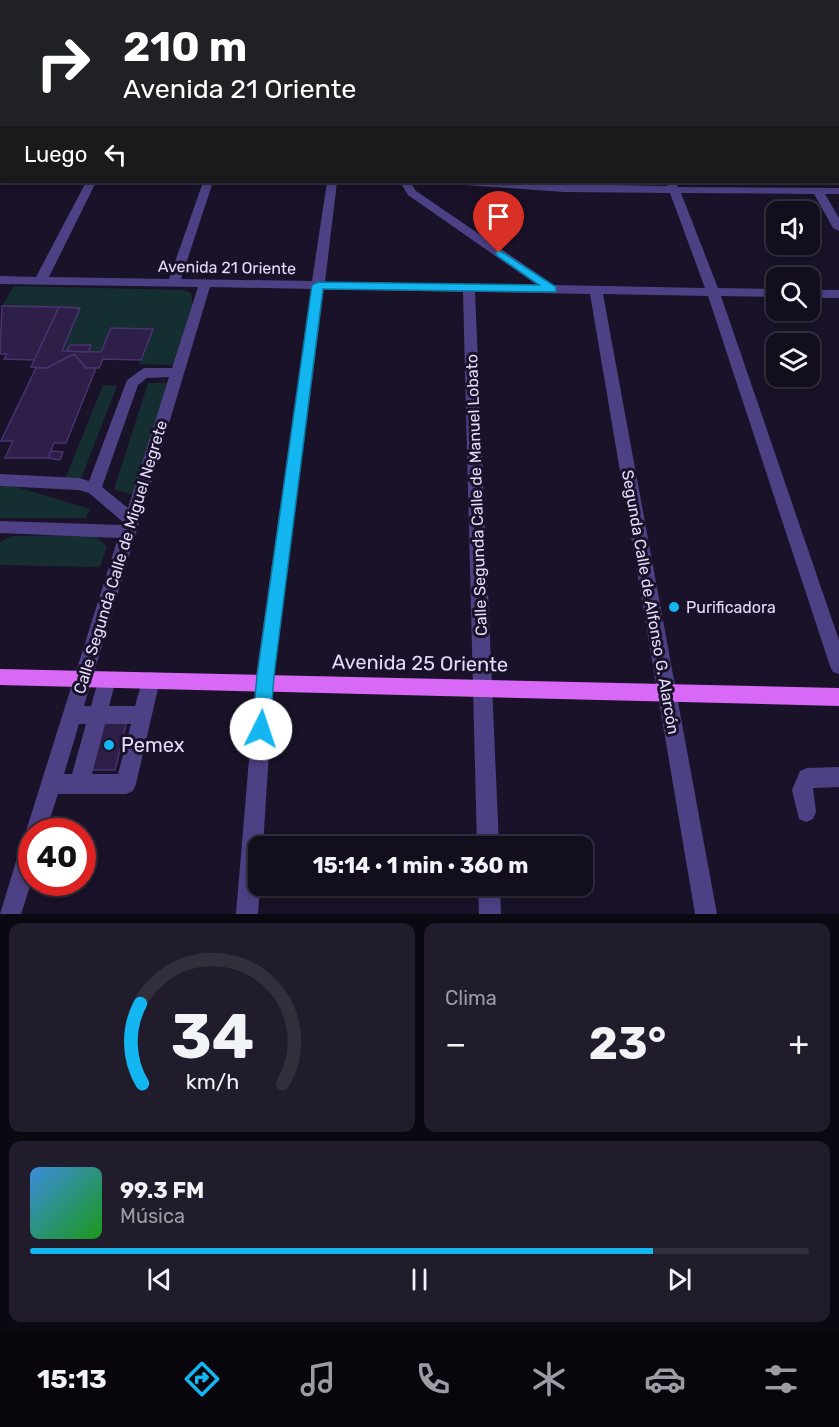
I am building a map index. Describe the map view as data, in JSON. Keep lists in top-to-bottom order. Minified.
{"streets":{"main road":["Avenida 25 Oriente"],"street":["Avenida 21 Oriente","Calle Segunda Calle de Manuel Lobato","Calle Segunda Calle de Miguel Negrete","Segunda Calle de Alfonso G. Alarcón"]},"crossings":[["Avenida 21 Oriente","Calle Segunda Calle de Manuel Lobato"],["Avenida 21 Oriente","Calle Segunda Calle de Miguel Negrete"],["Avenida 21 Oriente","Segunda Calle de Alfonso G. Alarcón"],["Calle Segunda Calle de Manuel Lobato","Avenida 25 Oriente"],["Calle Segunda Calle de Miguel Negrete","Avenida 25 Oriente"],["Segunda Calle de Alfonso G. Alarcón","Avenida 25 Oriente"]],"places":["Purificadora","Pemex"],"page":{"turn":["210 m","Avenida 21 Oriente"],"then":"Luego","limit":"40","trip":"15:14 · 1 min · 360 m","tile":"Clima","heat":["−","23°","+"],"song":["99.3 FM","Música"],"tabs":"15:13","gauge":["34","km/h"]}}
